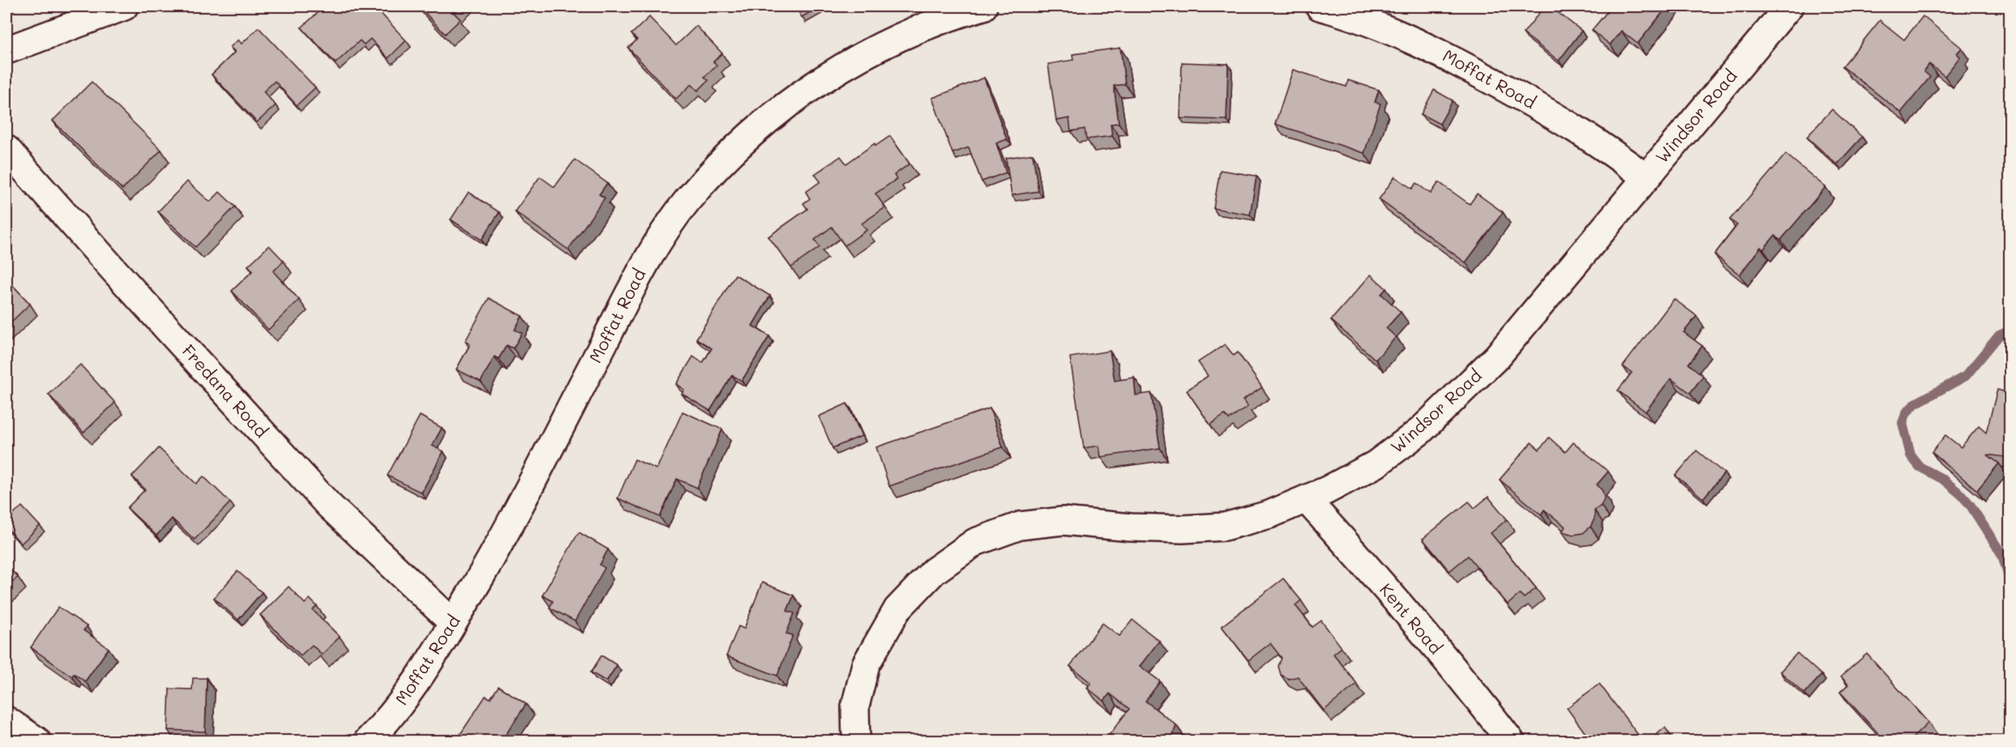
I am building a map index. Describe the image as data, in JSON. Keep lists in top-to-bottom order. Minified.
{"streets":{"street":["Moffat Road","Windsor Road","Fredana Road","Kent Road"]},"crossings":[["Moffat Road","Windsor Road"],["Moffat Road","Fredana Road"],["Windsor Road","Kent Road"]]}
